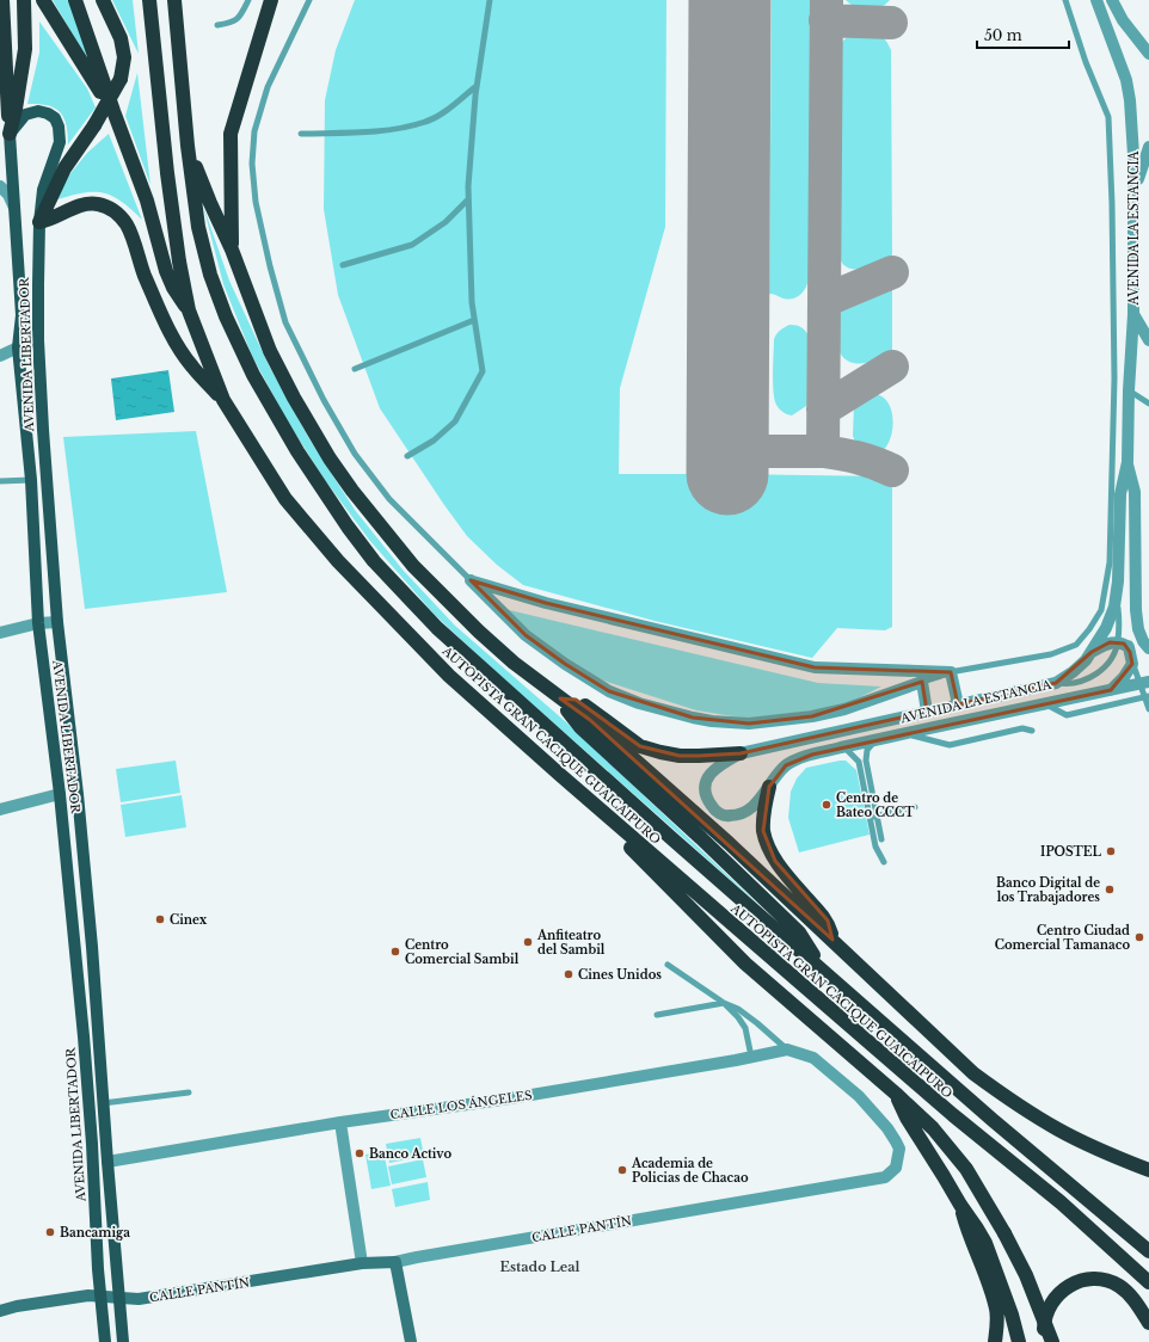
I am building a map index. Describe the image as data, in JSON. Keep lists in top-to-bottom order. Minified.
{"streets":{"highway":["AUTOPISTA GRAN CACIQUE GUAICAIPURO"],"main road":["AVENIDA LIBERTADOR","CALLE PANTÍN"],"street":["AVENIDA LA ESTANCIA","CALLE LOS ÁNGELES"]},"crossings":[["AVENIDA LIBERTADOR","CALLE LOS ÁNGELES"],["AVENIDA LIBERTADOR","CALLE PANTÍN"],["CALLE LOS ÁNGELES","CALLE PANTÍN"]],"districts":["Estado Leal"],"places":["Centro de Bateo CCCT","IPOSTEL","Banco Digital de los Trabajadores","Cinex","Centro Ciudad Comercial Tamanaco","Anfiteatro del Sambil","Centro Comercial Sambil","Cines Unidos","Banco Activo","Academia de Policias de Chacao","Bancamiga"],"scale_bar":"50 m"}
